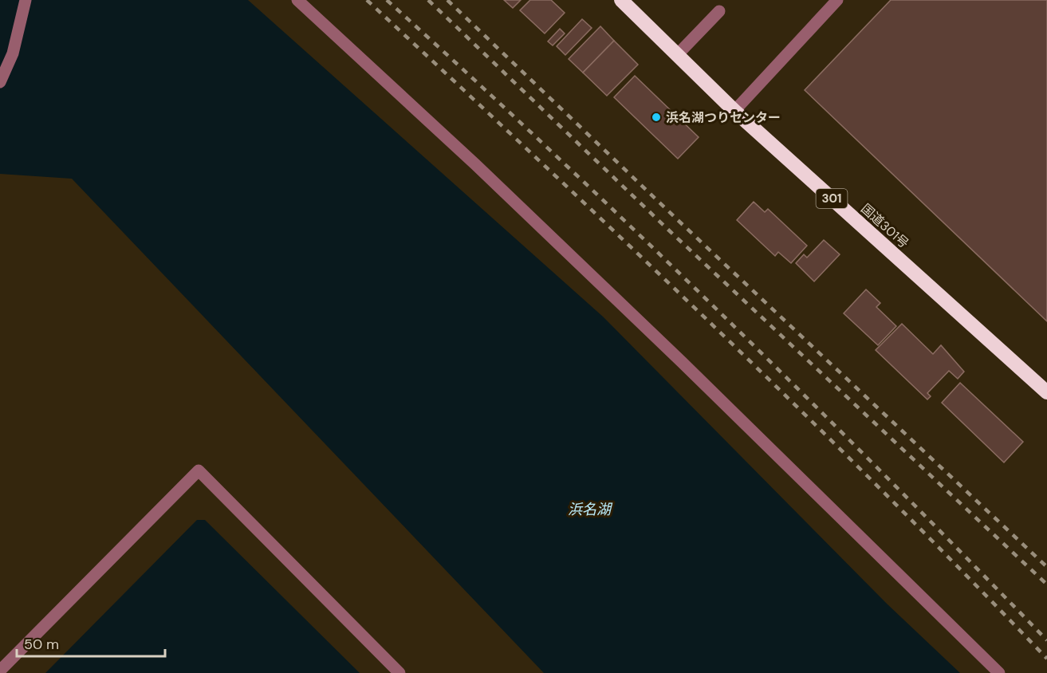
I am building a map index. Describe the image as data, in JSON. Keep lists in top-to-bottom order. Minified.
{"streets":{"highway":["301","国道301号"]},"water":["浜名湖"],"places":["浜名湖つりセンター"],"scale_bar":"50 m"}
